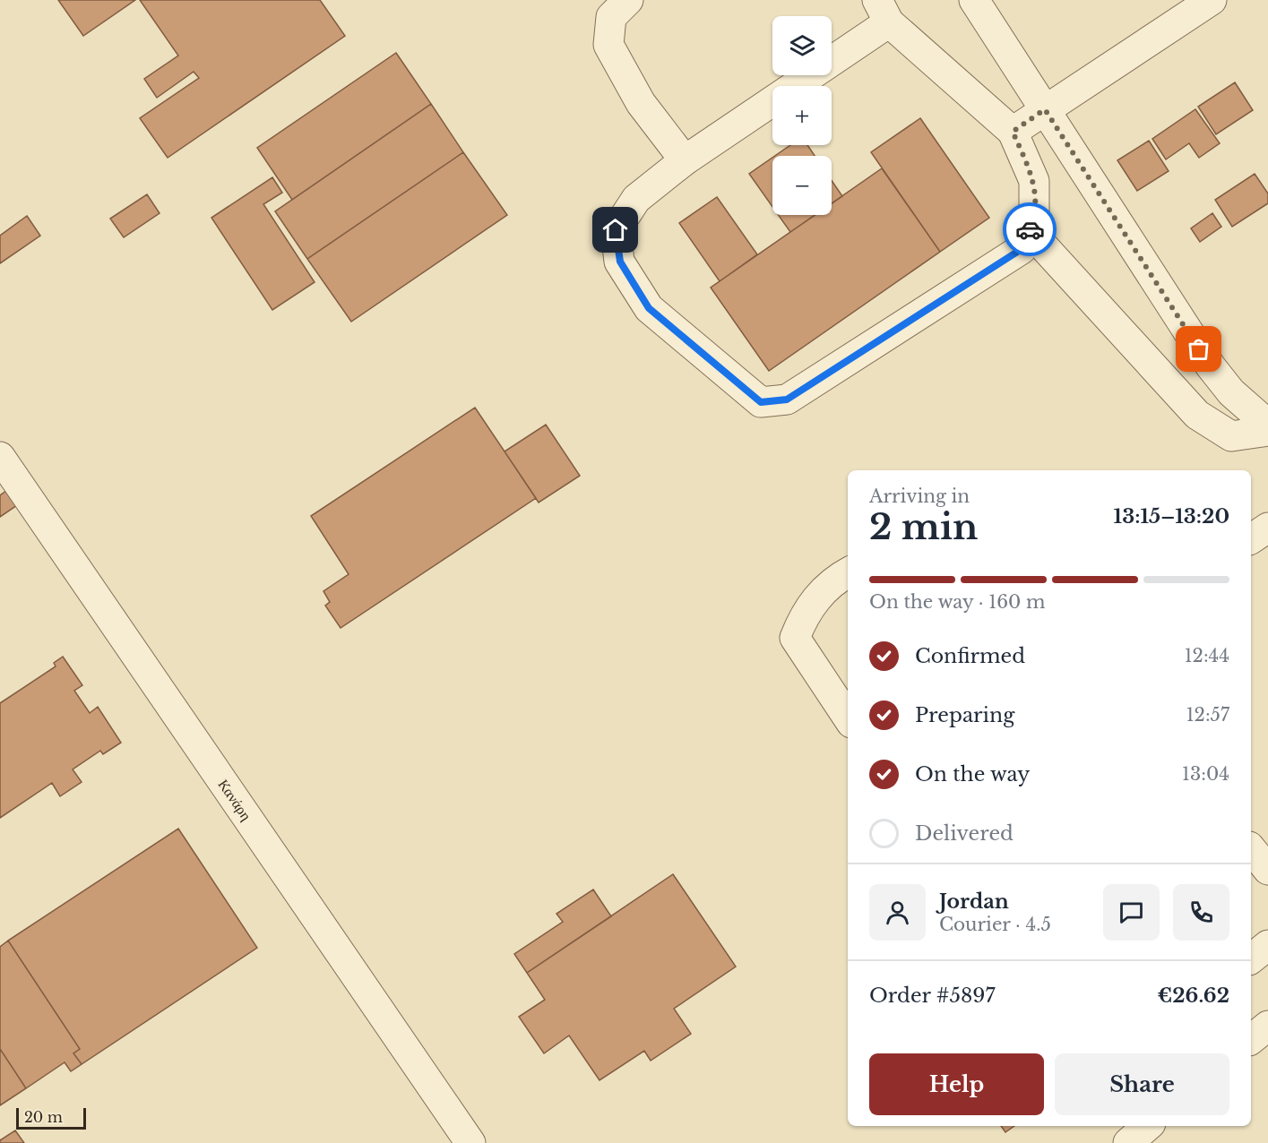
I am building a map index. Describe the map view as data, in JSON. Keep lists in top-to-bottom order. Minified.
{"streets":{"street":["Κανάρη"]},"scale_bar":"20 m","page":{"map_buttons":["+","−"],"heading":["2 min","Arriving in","13:15–13:20"],"panel":["Jordan","Courier · 4.5","Order #5897","€26.62"],"bar":"On the way · 160 m","list":[["Confirmed","12:44"],["Preparing","12:57"],["On the way","13:04"],"Delivered"],"buttons":["Help","Share"],"scale":"20 m"}}
